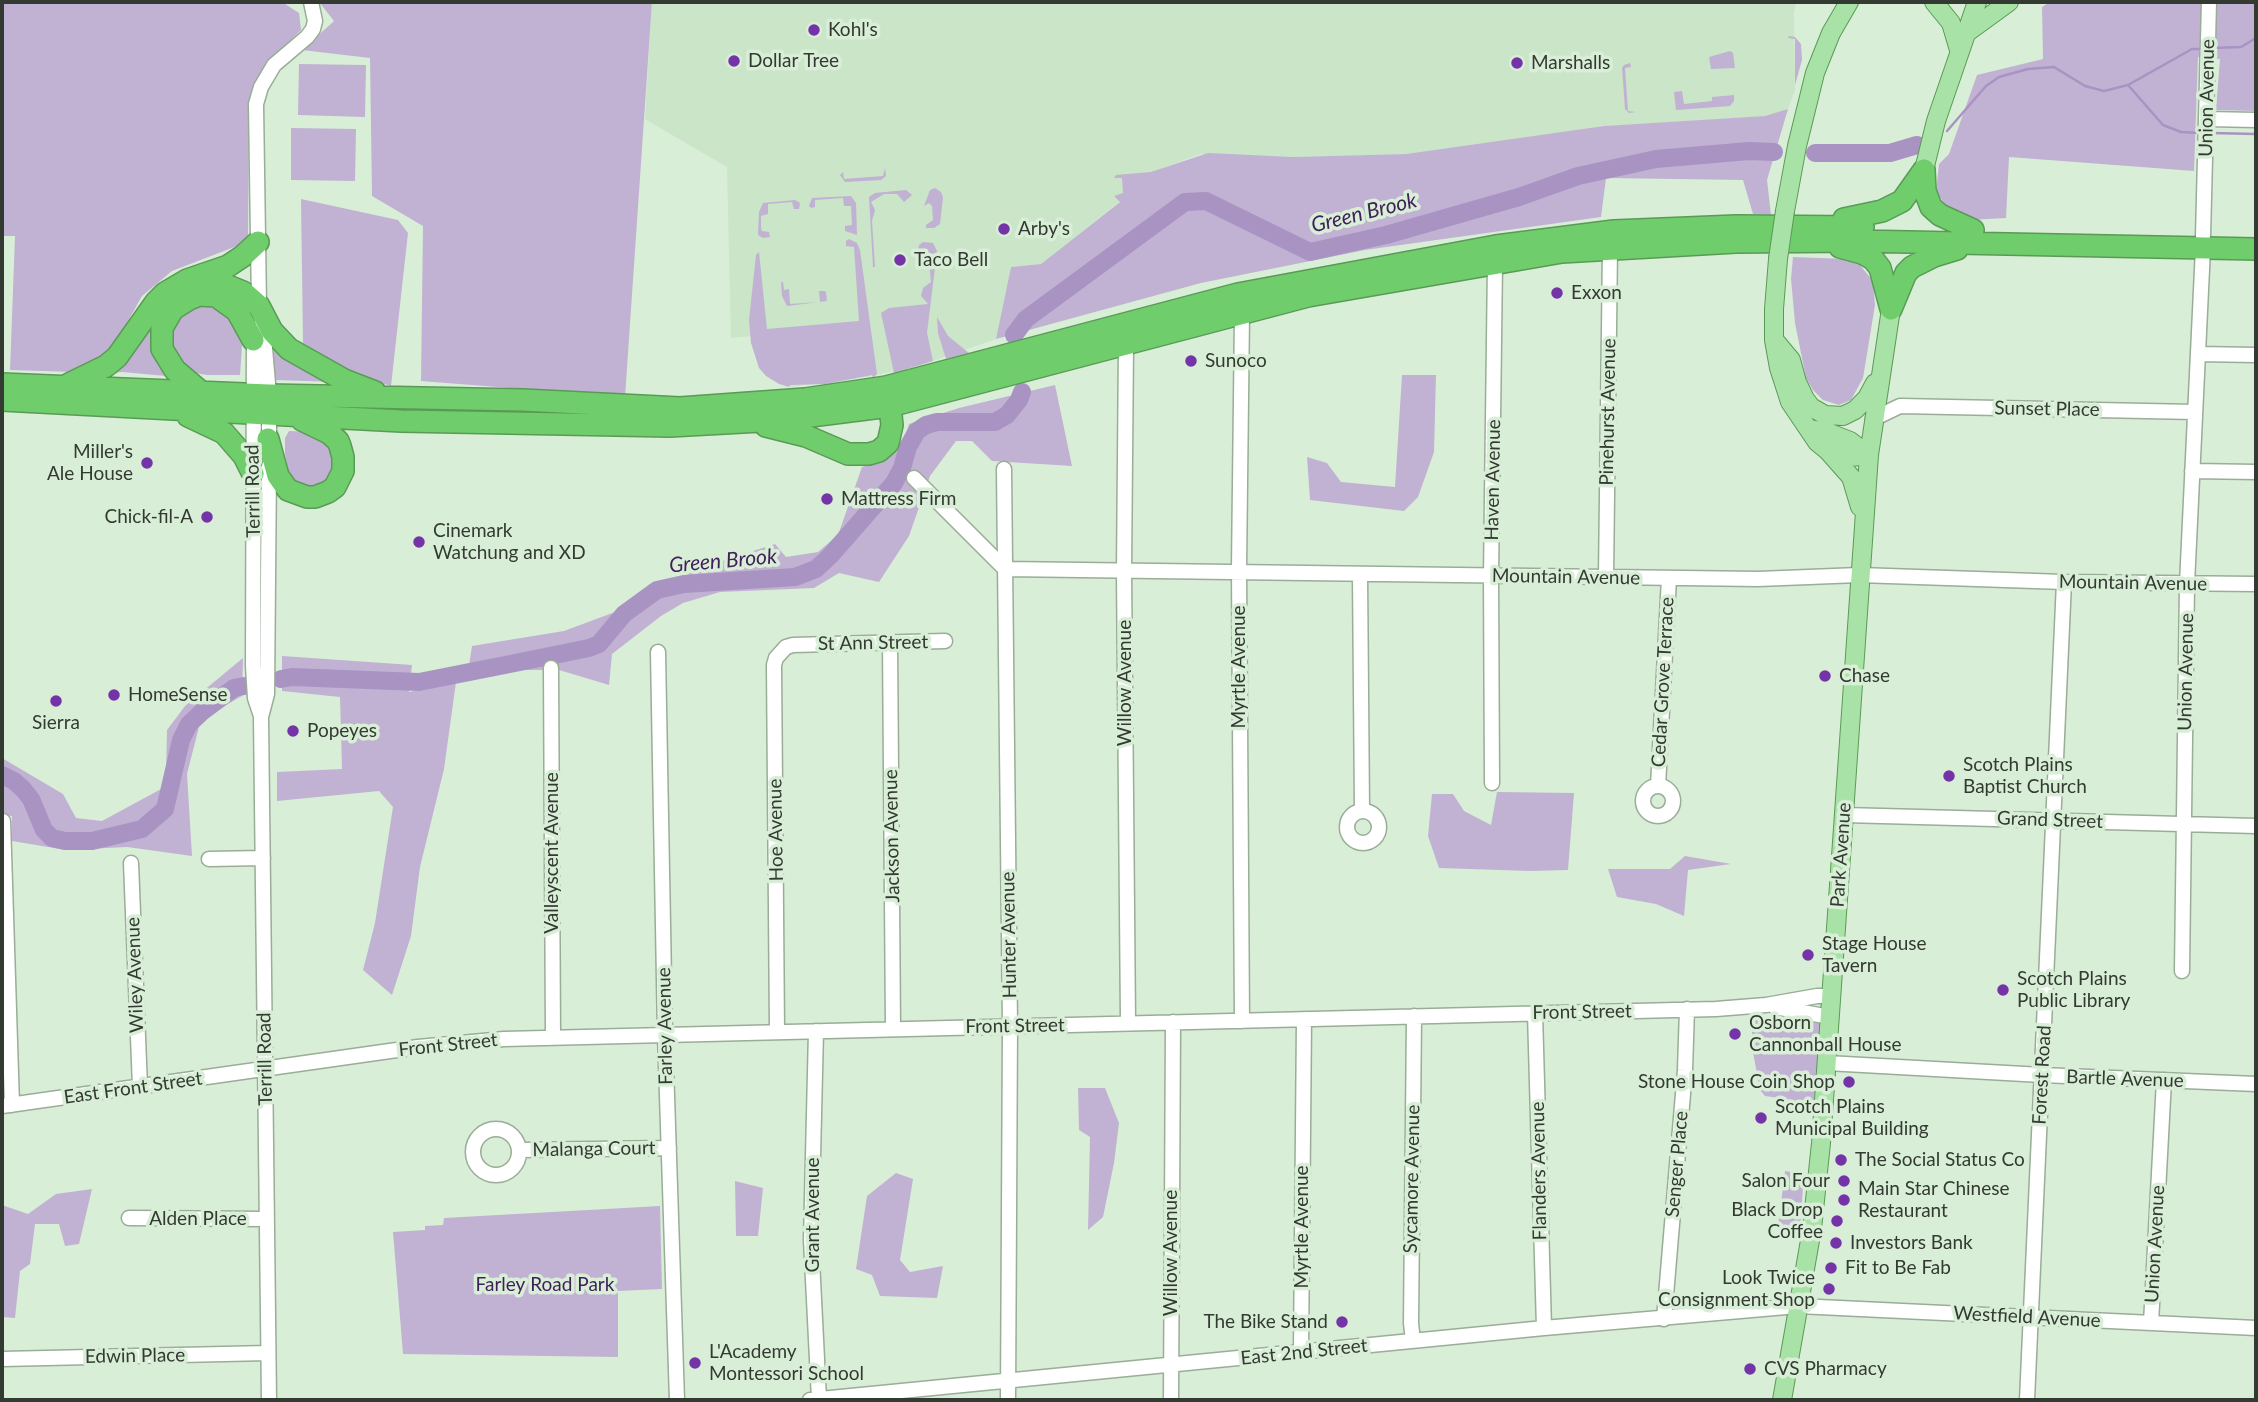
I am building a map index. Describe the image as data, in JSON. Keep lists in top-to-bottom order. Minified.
{"streets":{"main road":["Park Avenue"],"street":["Union Avenue","Sunset Place","Pinehurst Avenue","Haven Avenue","Terrill Road","Mountain Avenue","St Ann Street","Myrtle Avenue","Cedar Grove Terrace","Willow Avenue","Grand Street","Hoe Avenue","Jackson Avenue","Valleyscent Avenue","Hunter Avenue","Wiley Avenue","Front Street","Farley Avenue","Forest Road","Bartle Avenue","East Front Street","Malanga Court","Senger Place","Flanders Avenue","Sycamore Avenue","Grant Avenue","Alden Place","Westfield Avenue","East 2nd Street","Edwin Place"]},"crossings":[["Union Avenue","Sunset Place"],["Union Avenue","Mountain Avenue"],["Union Avenue","Grand Street"],["Union Avenue","Bartle Avenue"],["Union Avenue","Westfield Avenue"],["Sunset Place","Park Avenue"],["Pinehurst Avenue","Mountain Avenue"],["Haven Avenue","Mountain Avenue"],["Terrill Road","Front Street"],["Terrill Road","East Front Street"],["Terrill Road","Alden Place"],["Terrill Road","Edwin Place"],["Mountain Avenue","Myrtle Avenue"],["Mountain Avenue","Cedar Grove Terrace"],["Mountain Avenue","Willow Avenue"],["Mountain Avenue","Park Avenue"],["Mountain Avenue","Hunter Avenue"],["Mountain Avenue","Forest Road"],["St Ann Street","Hoe Avenue"],["St Ann Street","Jackson Avenue"],["Myrtle Avenue","Front Street"],["Myrtle Avenue","East 2nd Street"],["Willow Avenue","Front Street"],["Willow Avenue","East 2nd Street"],["Grand Street","Park Avenue"],["Grand Street","Forest Road"],["Hoe Avenue","Front Street"],["Jackson Avenue","Front Street"],["Valleyscent Avenue","Front Street"],["Park Avenue","Front Street"],["Park Avenue","Bartle Avenue"],["Park Avenue","Westfield Avenue"],["Park Avenue","East 2nd Street"],["Hunter Avenue","Front Street"],["Hunter Avenue","East 2nd Street"],["Wiley Avenue","East Front Street"],["Front Street","Farley Avenue"],["Front Street","East Front Street"],["Front Street","Senger Place"],["Front Street","Flanders Avenue"],["Front Street","Sycamore Avenue"],["Front Street","Grant Avenue"],["Farley Avenue","Malanga Court"],["Forest Road","Bartle Avenue"],["Forest Road","Westfield Avenue"],["Senger Place","East 2nd Street"],["Flanders Avenue","East 2nd Street"],["Sycamore Avenue","East 2nd Street"],["Grant Avenue","East 2nd Street"],["Westfield Avenue","East 2nd Street"]],"water":["Green Brook"],"parks":["Farley Road Park"],"places":["Kohl's","Dollar Tree","Marshalls","Arby's","Taco Bell","Exxon","Sunoco","Miller's Ale House","Mattress Firm","Chick-fil-A","Cinemark Watchung and XD","Chase","HomeSense","Sierra","Popeyes","Scotch Plains Baptist Church","Stage House Tavern","Scotch Plains Public Library","Osborn Cannonball House","Stone House Coin Shop","Scotch Plains Municipal Building","The Social Status Co","Salon Four","Main Star Chinese Restaurant","Black Drop Coffee","Investors Bank","Fit to Be Fab","Look Twice Consignment Shop","The Bike Stand","L'Academy Montessori School","CVS Pharmacy"]}
